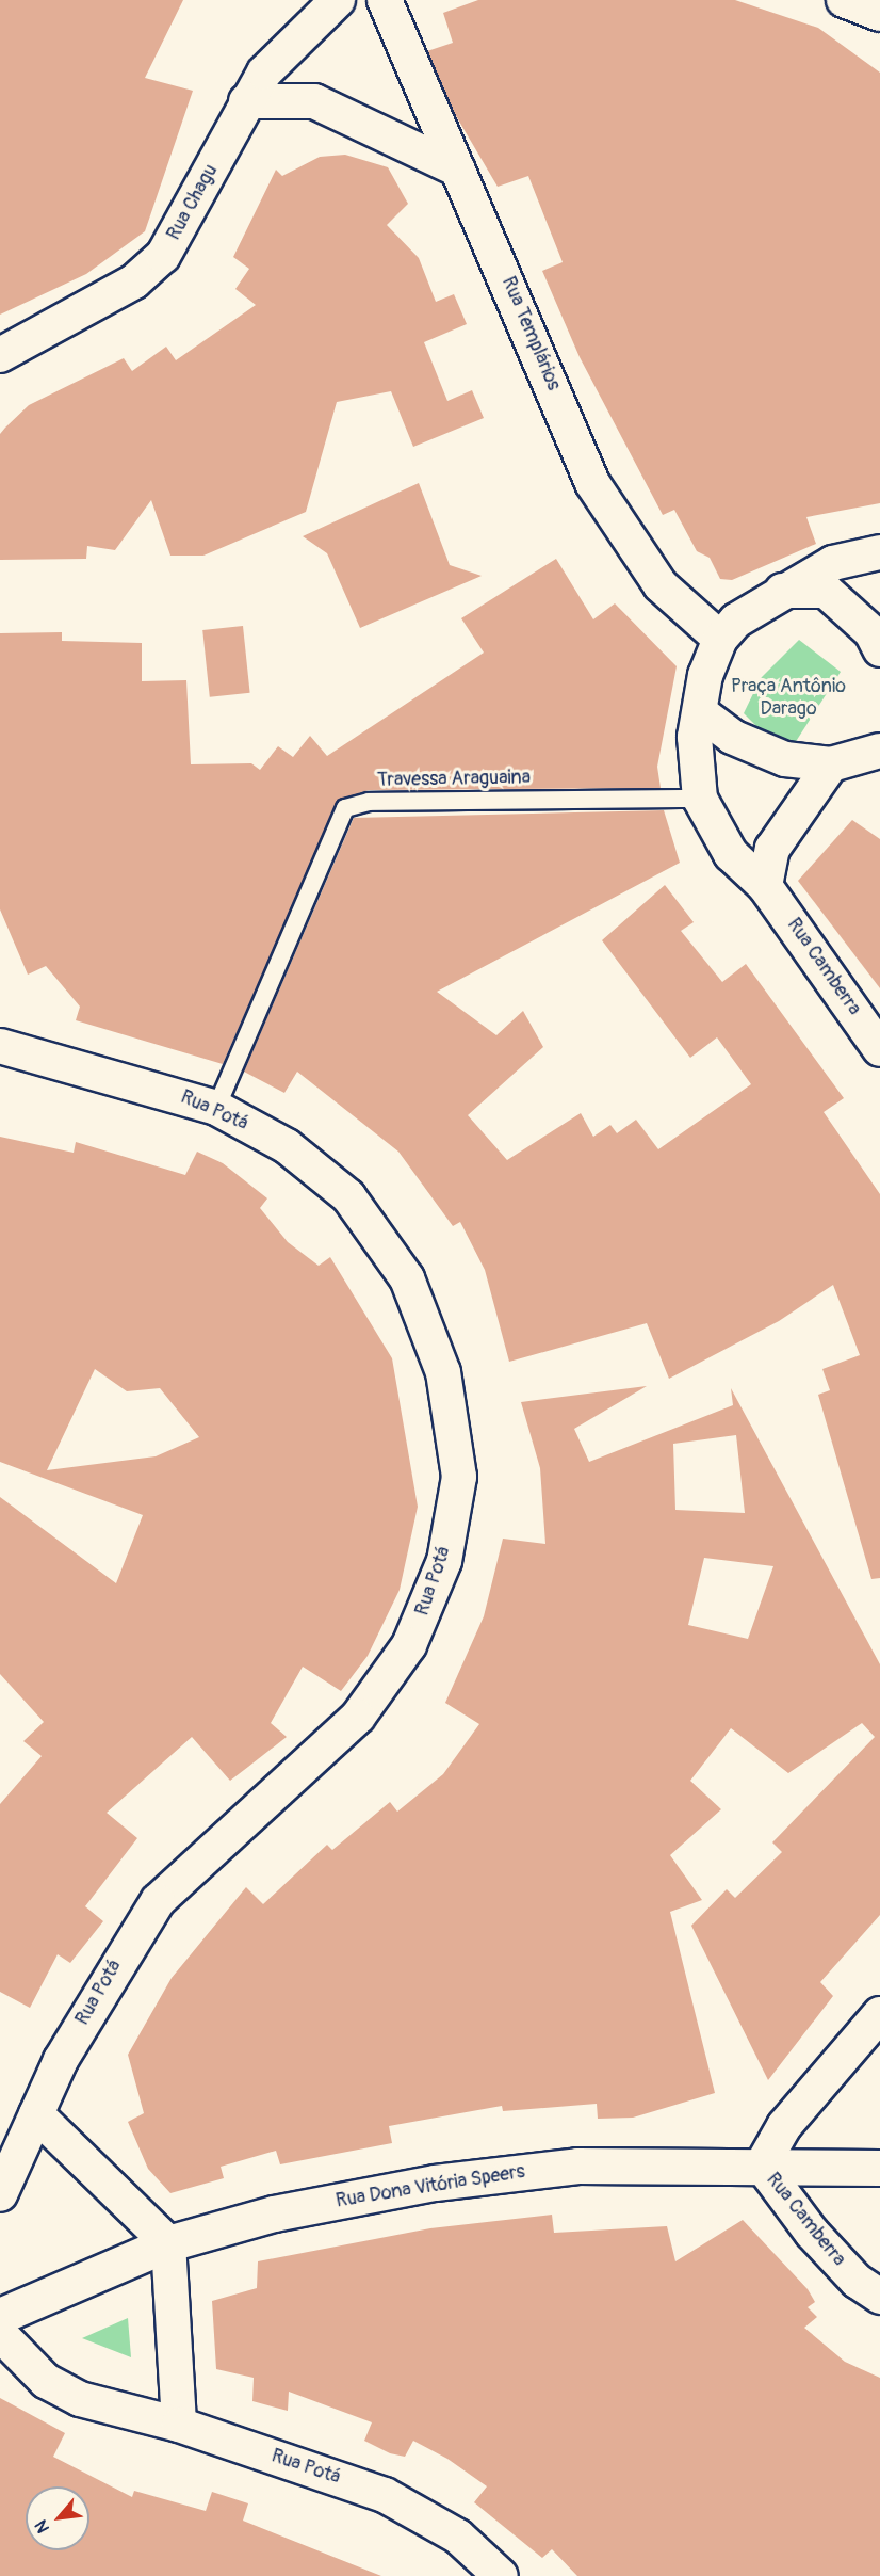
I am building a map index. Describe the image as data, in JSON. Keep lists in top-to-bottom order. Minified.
{"streets":{"street":["Rua Chagu","Rua Templários","Rua Camberra","Rua Potá","Rua Dona Vitória Speers"],"lane":["Travessa Araguaina"]},"crossings":[["Rua Templários","Rua Camberra"],["Travessa Araguaina","Rua Camberra"],["Travessa Araguaina","Rua Potá"],["Rua Camberra","Rua Dona Vitória Speers"]],"parks":["Praça Antônio Darago"],"north":"bottom left"}
